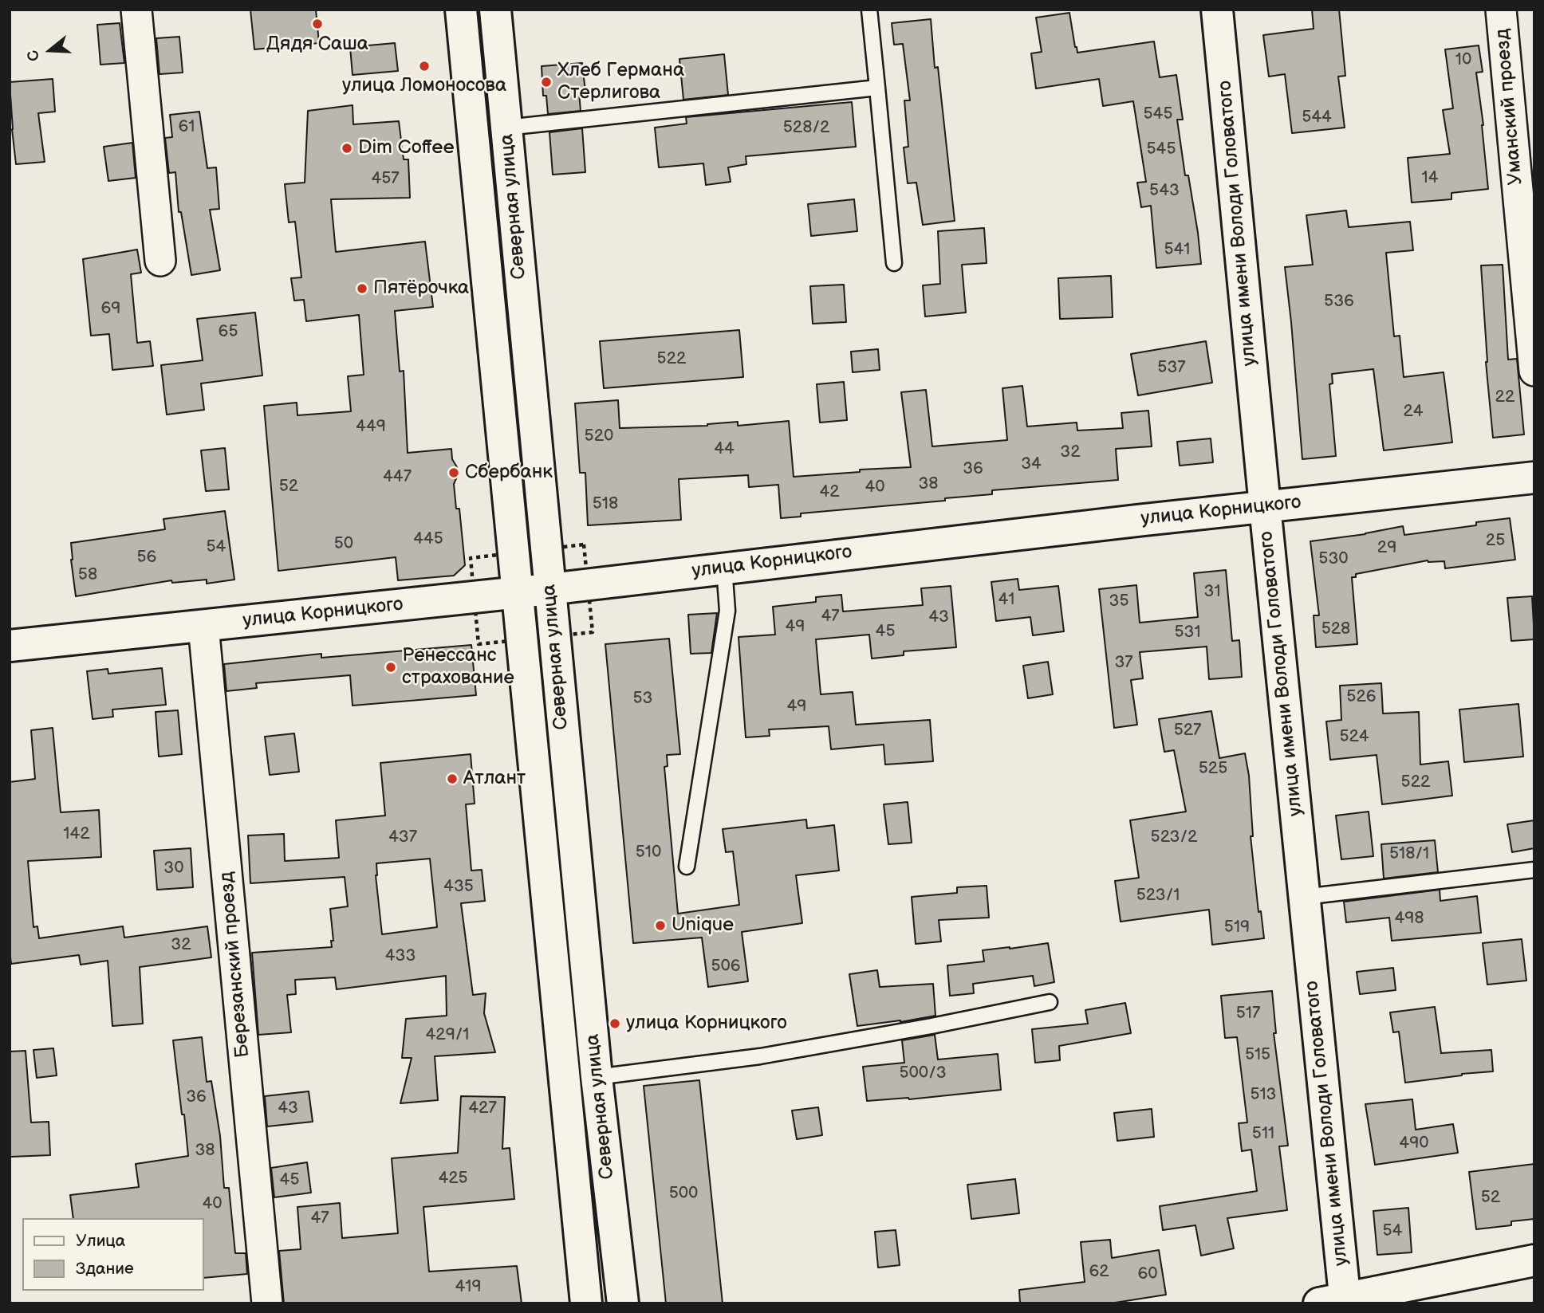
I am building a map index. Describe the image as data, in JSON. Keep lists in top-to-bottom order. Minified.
{"streets":{"main road":["Северная улица","улица имени Володи Головатого","улица Корницкого"],"street":["Уманский проезд","Березанский проезд"]},"crossings":[["Северная улица","улица Корницкого"],["улица имени Володи Головатого","улица Корницкого"],["улица Корницкого","Березанский проезд"]],"places":["Дядя Саша","улица Ломоносова","Хлеб Германа Стерлигова","Dim Coffee","Пятёрочка","Сбербанк","Ренессанс страхование","Атлант","Unique","улица Корницкого"],"house_numbers":["10","545","544","61","528/2","545","14","457","543","541","536","69","65","522","537","22","24","449","520","44","32","34","36","447","38","52","40","42","518","445","25","50","54","29","56","530","58","31","41","35","47","43","49","528","45","531","37","526","53","49","527","524","525","522","142","437","523/2","510","518/1","30","435","523/1","498","519","32","433","506","517","429/1","515","500/3","513","36","43","427","511","490","38","425","45","500","52","40","47","54","62","60","419"],"legend":["Улица","Здание"],"north":"left"}
